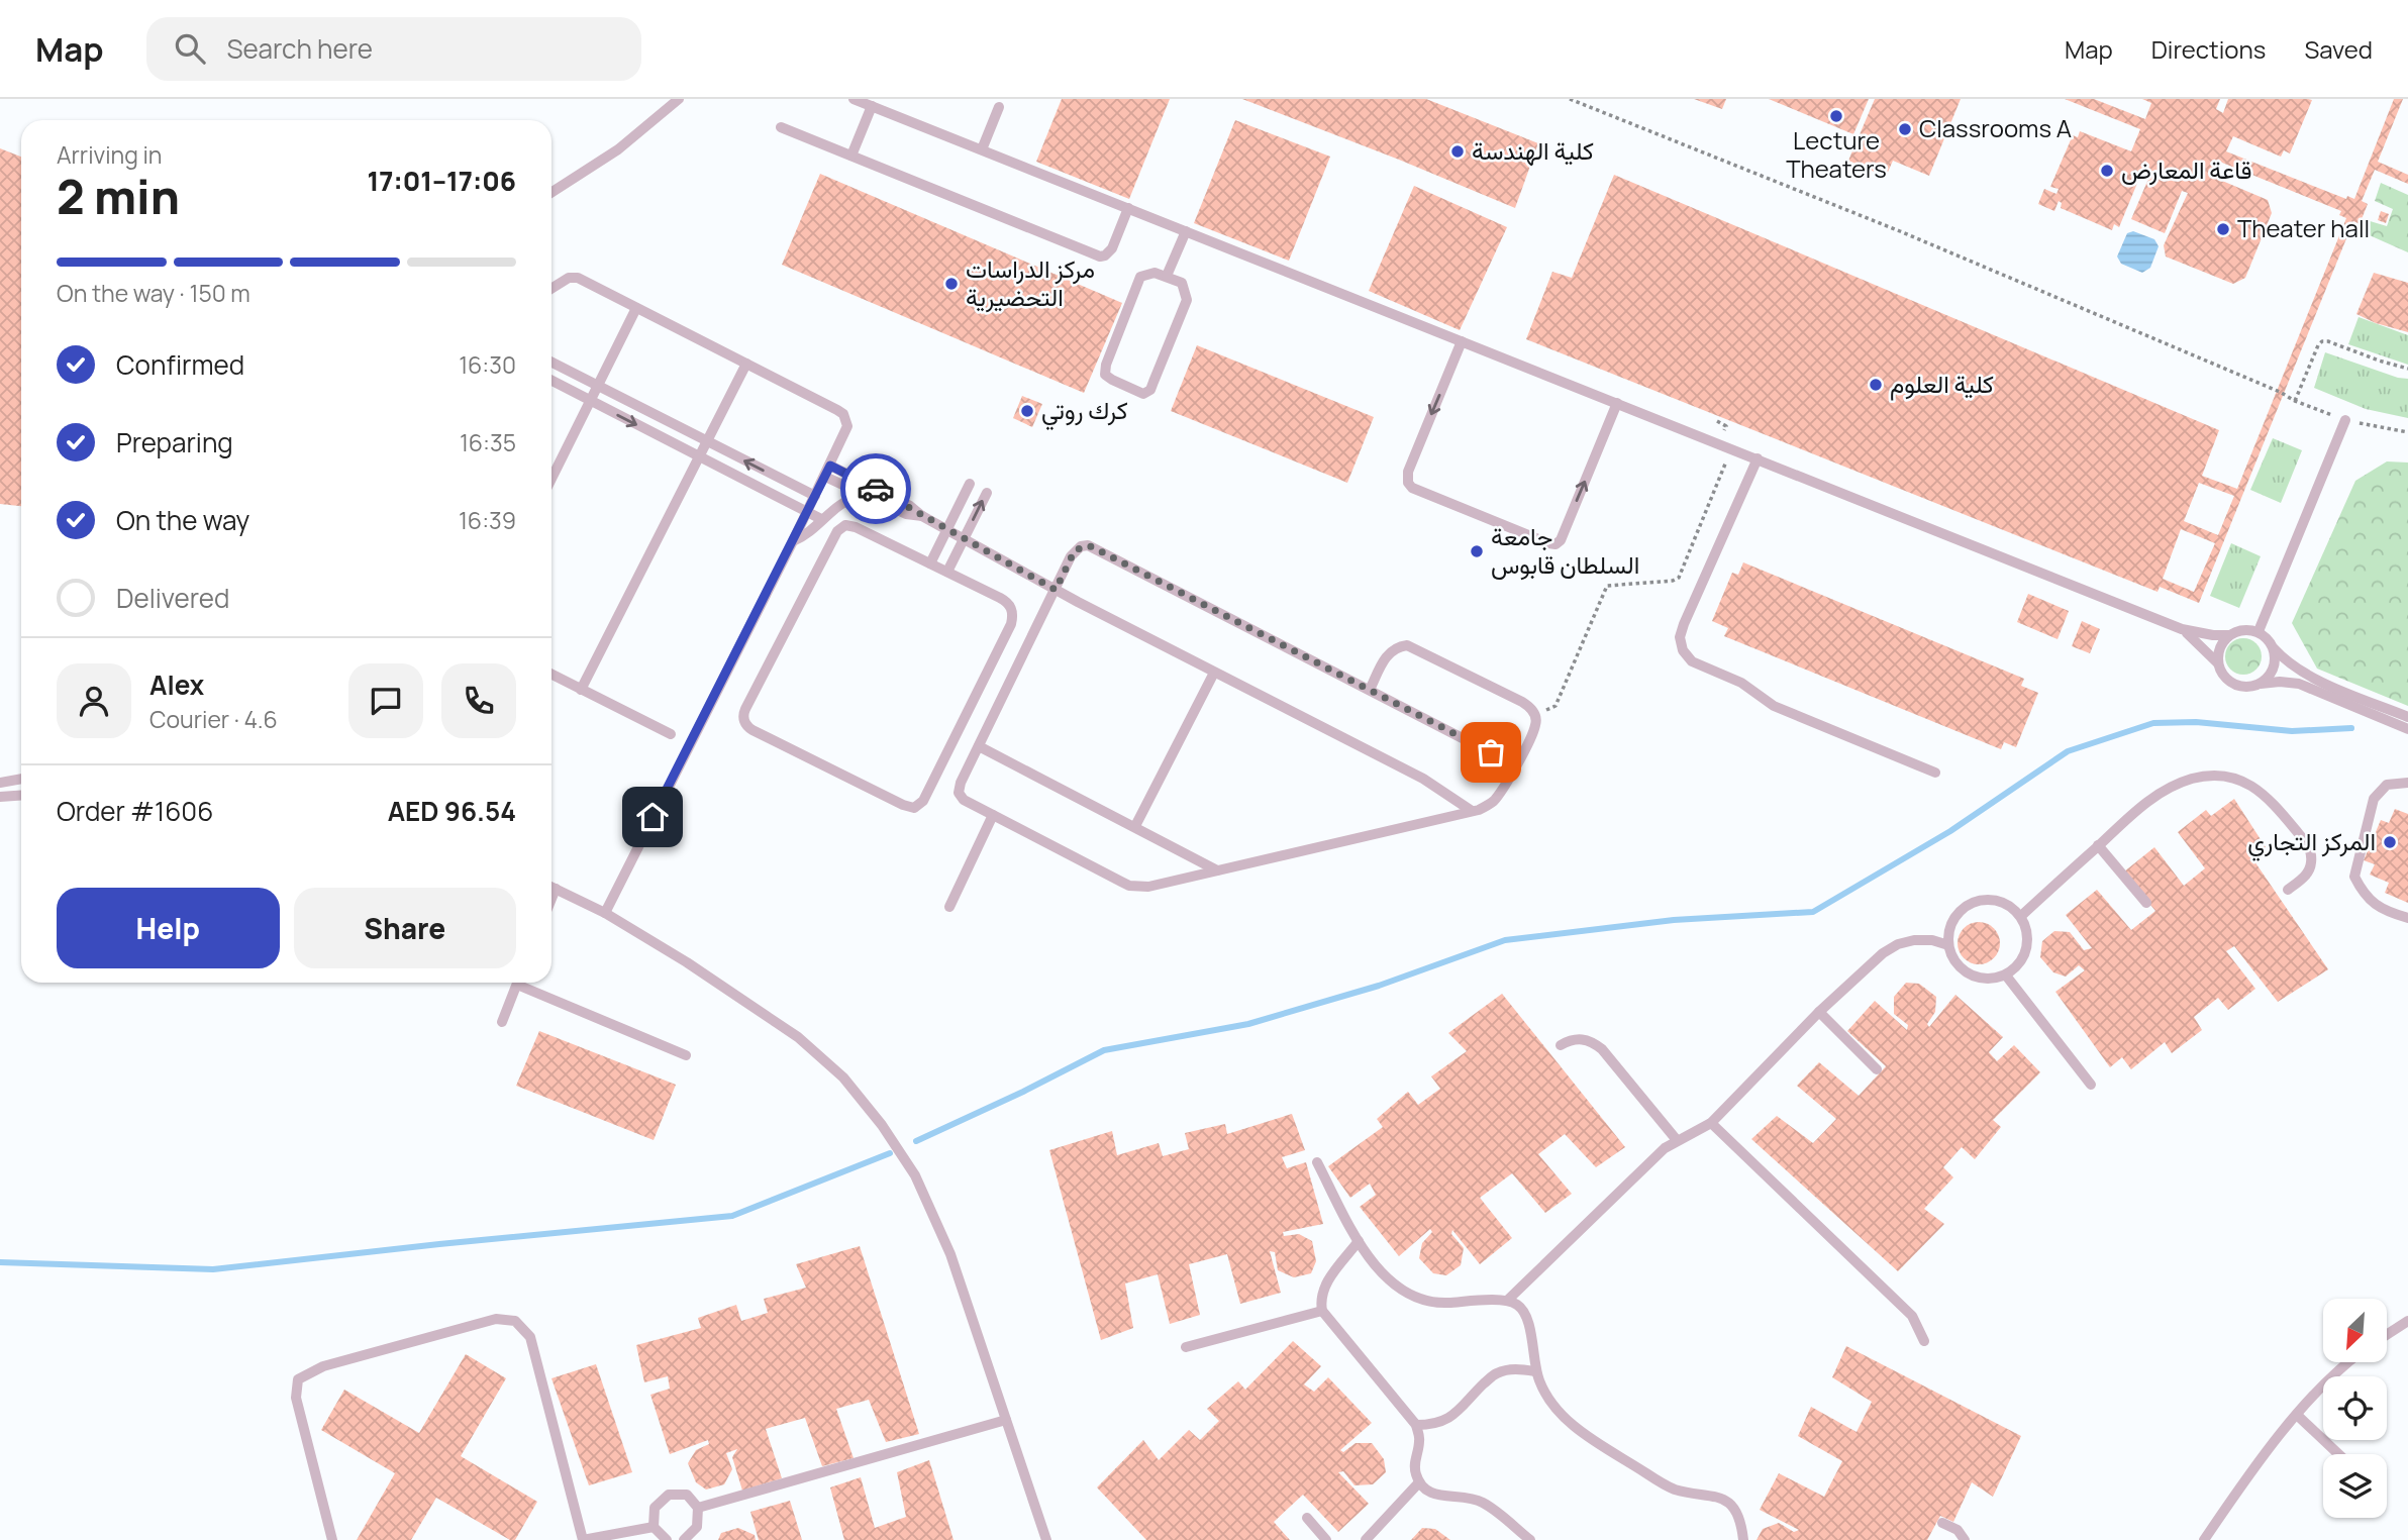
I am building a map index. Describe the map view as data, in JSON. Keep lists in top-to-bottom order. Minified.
{"places":["Lecture Theaters","Classrooms A","كلية الهندسة","قاعة المعارض","Theater hall","مركز الدراسات التحضيرية","كلية العلوم","كرك روتي","جامعة السلطان قابوس","المركز التجاري"],"north":"bottom left","page":{"header":"Map","search":"Search here","nav":["Map","Directions","Saved"],"heading":["2 min","Arriving in","17:01–17:06"],"panel":["Alex","Courier · 4.6","Order #1606","AED 96.54"],"bar":"On the way · 150 m","list":[["Confirmed","16:30"],["Preparing","16:35"],["On the way","16:39"],"Delivered"],"buttons":["Help","Share"]}}
